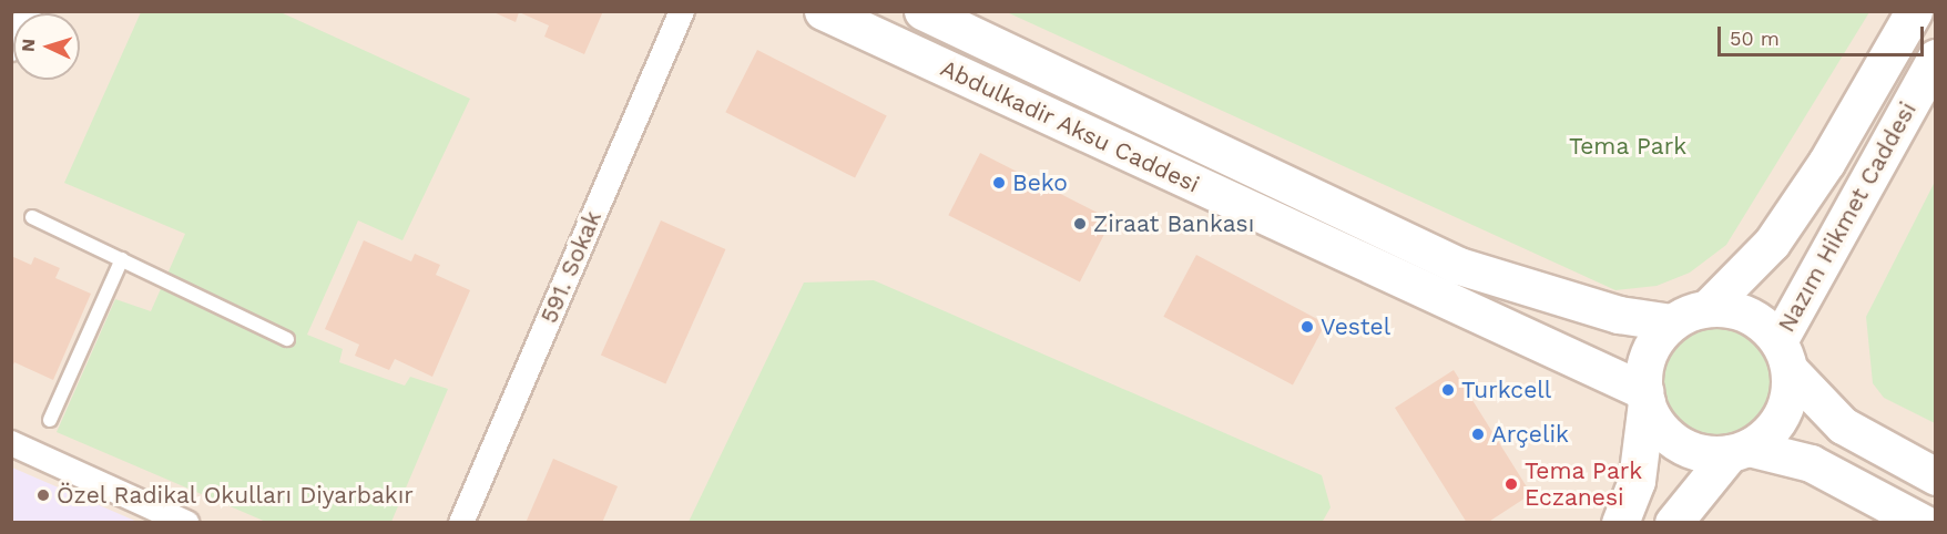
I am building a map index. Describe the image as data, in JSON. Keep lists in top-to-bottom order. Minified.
{"streets":{"main road":["Abdulkadir Aksu Caddesi","Nazım Hikmet Caddesi"],"street":["591. Sokak"]},"crossings":[["Abdulkadir Aksu Caddesi","Nazım Hikmet Caddesi"]],"parks":["Tema Park"],"places":["Beko","Ziraat Bankası","Vestel","Turkcell","Arçelik","Tema Park Eczanesi","Özel Radikal Okulları Diyarbakır"],"scale_bar":"50 m","north":"left"}
